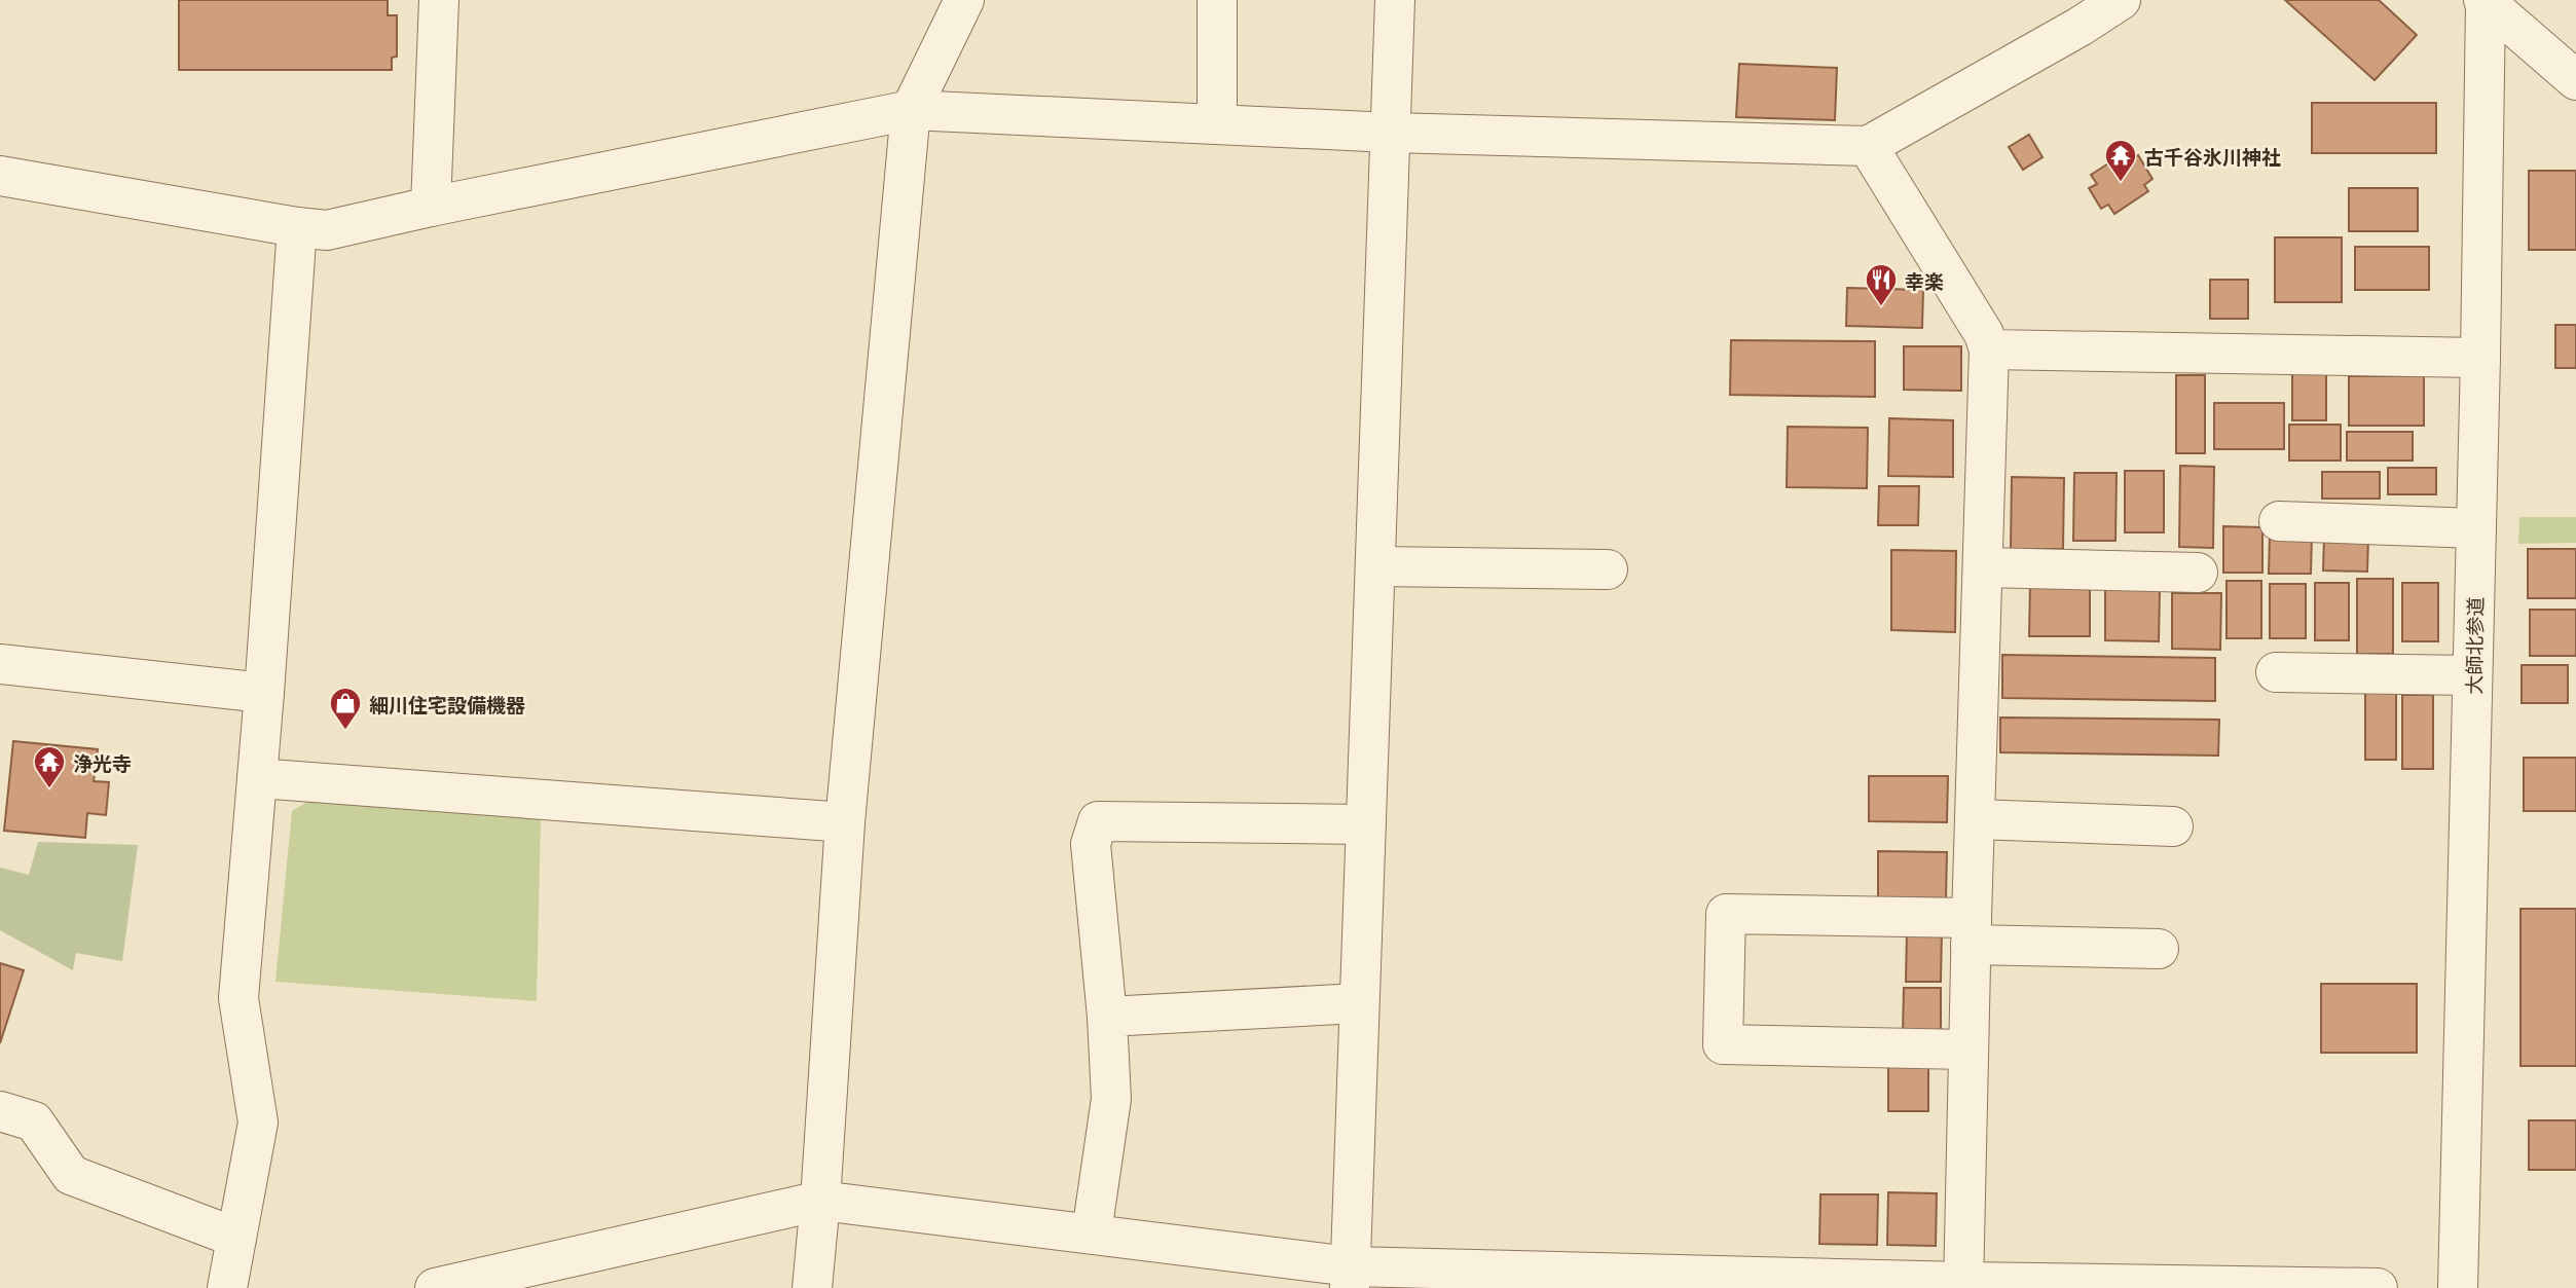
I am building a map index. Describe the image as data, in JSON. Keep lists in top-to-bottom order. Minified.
{"streets":{"street":["大師北参道"]},"places":{"temple":["古千谷氷川神社","浄光寺"],"restaurant":["幸楽"],"shop":["細川住宅設備機器"]}}
